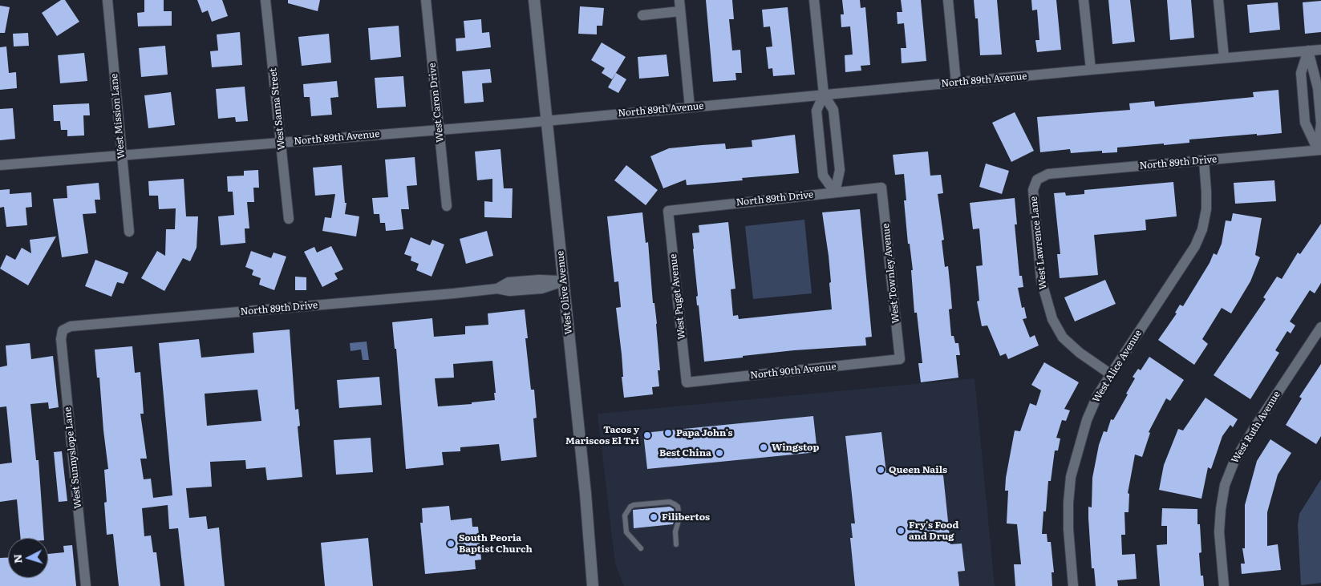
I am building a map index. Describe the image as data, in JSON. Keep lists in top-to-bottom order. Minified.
{"streets":{"main road":["West Olive Avenue"],"street":["North 89th Avenue","West Caron Drive","West Sanna Street","West Mission Lane","North 89th Drive","West Lawrence Lane","West Townley Avenue","West Puget Avenue","West Alice Avenue","North 90th Avenue","West Ruth Avenue","West Sunnyslope Lane"]},"crossings":[["North 89th Avenue","West Caron Drive"],["North 89th Avenue","West Sanna Street"],["North 89th Avenue","West Mission Lane"],["North 89th Avenue","West Olive Avenue"],["North 89th Drive","West Lawrence Lane"],["North 89th Drive","West Townley Avenue"],["North 89th Drive","West Olive Avenue"],["North 89th Drive","West Puget Avenue"],["North 89th Drive","West Alice Avenue"],["North 89th Drive","West Sunnyslope Lane"],["West Lawrence Lane","West Alice Avenue"],["West Townley Avenue","North 90th Avenue"],["West Puget Avenue","North 90th Avenue"]],"places":["Papa John's","Tacos y Mariscos El Tri","Wingstop","Best China","Queen Nails","Filibertos","Fry's Food and Drug","South Peoria Baptist Church"],"north":"left"}
